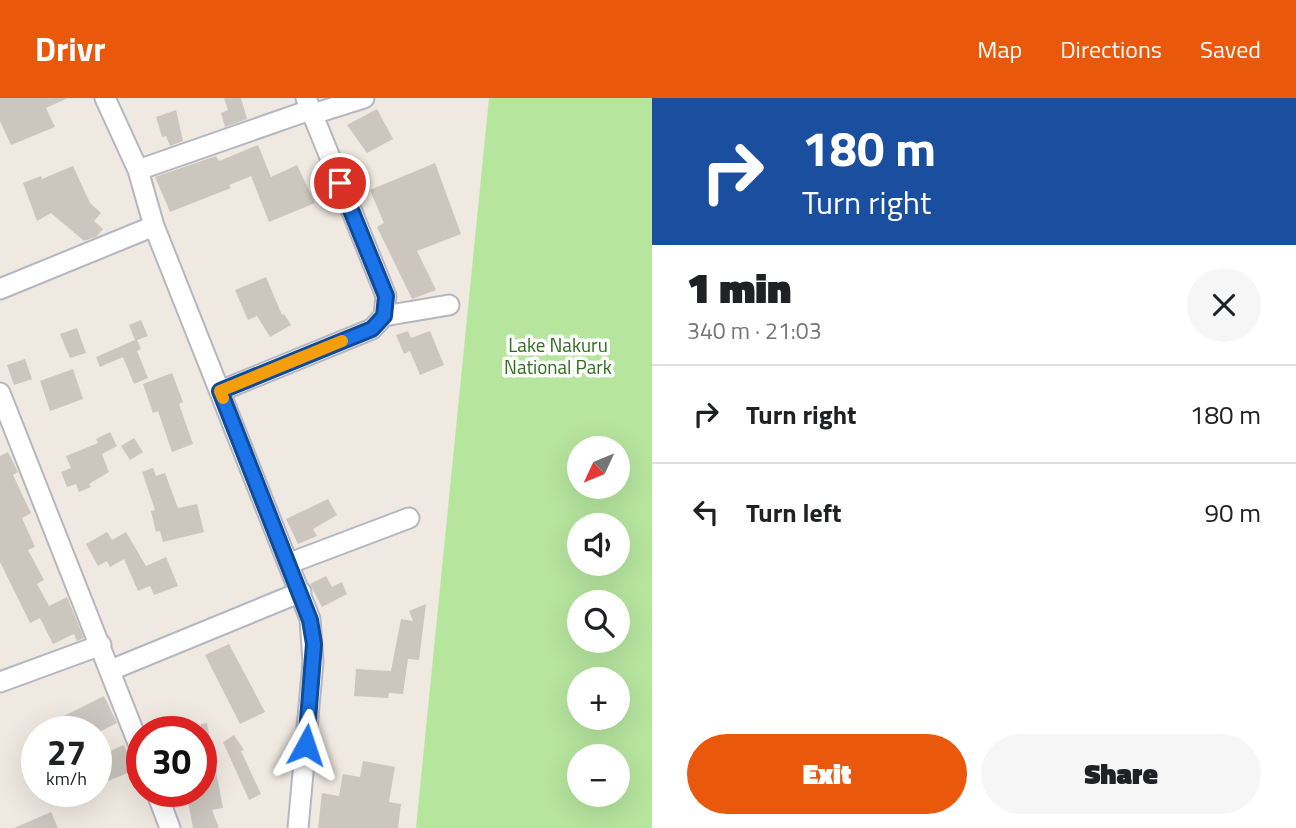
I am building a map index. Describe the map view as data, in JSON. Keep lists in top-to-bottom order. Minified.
{"parks":["Lake Nakuru National Park"],"north":"bottom left","page":{"header":"Drivr","nav":["Map","Directions","Saved"],"turn":["180 m","Turn right"],"heading":["1 min","340 m · 21:03"],"list":[{"name":"Turn right","value":"180 m"},{"name":"Turn left","value":"90 m"}],"map_buttons":["+","−"],"speed":"27 km/h","limit":"30","buttons":["Exit","Share"]}}
